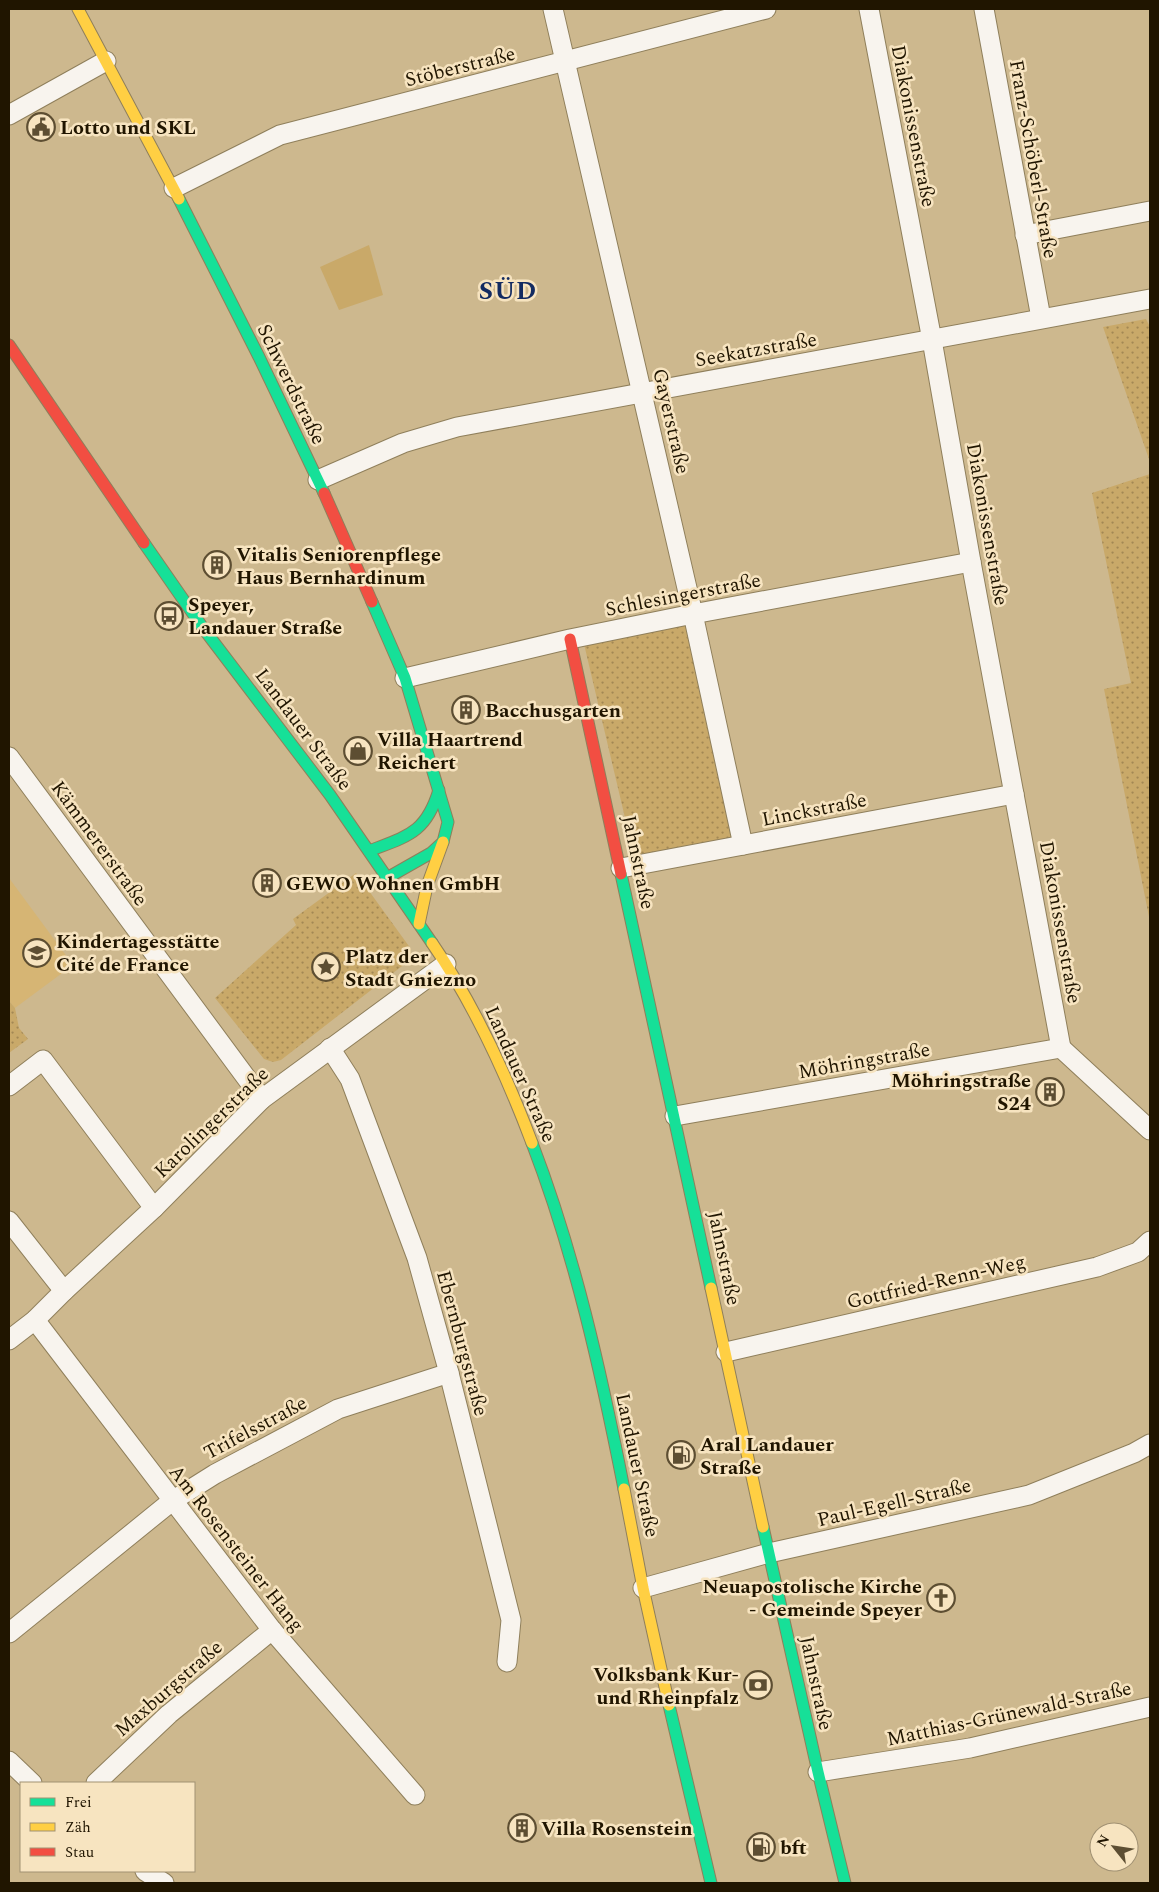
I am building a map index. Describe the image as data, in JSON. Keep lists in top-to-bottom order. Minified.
{"streets":{"street":["Stöberstraße","Diakonissenstraße","Franz-Schöberl-Straße","Seekatzstraße","Schwerdstraße","Gayerstraße","Schlesingerstraße","Landauer Straße","Linckstraße","Kämmererstraße","Jahnstraße","Möhringstraße","Karolingerstraße","Gottfried-Renn-Weg","Ebernburgstraße","Trifelsstraße","Paul-Egell-Straße","Am Rosensteiner Hang","Maxburgstraße","Matthias-Grünewald-Straße"]},"crossings":[["Stöberstraße","Schwerdstraße"],["Stöberstraße","Gayerstraße"],["Diakonissenstraße","Seekatzstraße"],["Diakonissenstraße","Schlesingerstraße"],["Diakonissenstraße","Linckstraße"],["Diakonissenstraße","Möhringstraße"],["Franz-Schöberl-Straße","Seekatzstraße"],["Seekatzstraße","Schwerdstraße"],["Seekatzstraße","Gayerstraße"],["Schwerdstraße","Schlesingerstraße"],["Schwerdstraße","Landauer Straße"],["Gayerstraße","Schlesingerstraße"],["Gayerstraße","Linckstraße"],["Schlesingerstraße","Jahnstraße"],["Landauer Straße","Karolingerstraße"],["Landauer Straße","Paul-Egell-Straße"],["Linckstraße","Jahnstraße"],["Kämmererstraße","Karolingerstraße"],["Jahnstraße","Möhringstraße"],["Jahnstraße","Gottfried-Renn-Weg"],["Jahnstraße","Paul-Egell-Straße"],["Jahnstraße","Matthias-Grünewald-Straße"],["Karolingerstraße","Ebernburgstraße"],["Karolingerstraße","Am Rosensteiner Hang"],["Ebernburgstraße","Trifelsstraße"],["Trifelsstraße","Am Rosensteiner Hang"],["Am Rosensteiner Hang","Maxburgstraße"]],"districts":["SÜD"],"places":{"public building":["Lotto und SKL"],"building":["Vitalis Seniorenpflege Haus Bernhardinum","Bacchusgarten","GEWO Wohnen GmbH","Möhringstraße S24","Villa Rosenstein"],"bus stop":["Speyer, Landauer Straße"],"shop":["Villa Haartrend Reichert"],"school or university":["Kindertagesstätte Cité de France"],"place":["Platz der Stadt Gniezno"],"fuel station":["Aral Landauer Straße","bft"],"church":["Neuapostolische Kirche - Gemeinde Speyer"],"bank":["Volksbank Kur- und Rheinpfalz"]},"legend":["Frei","Zäh","Stau"],"north":"top left"}
